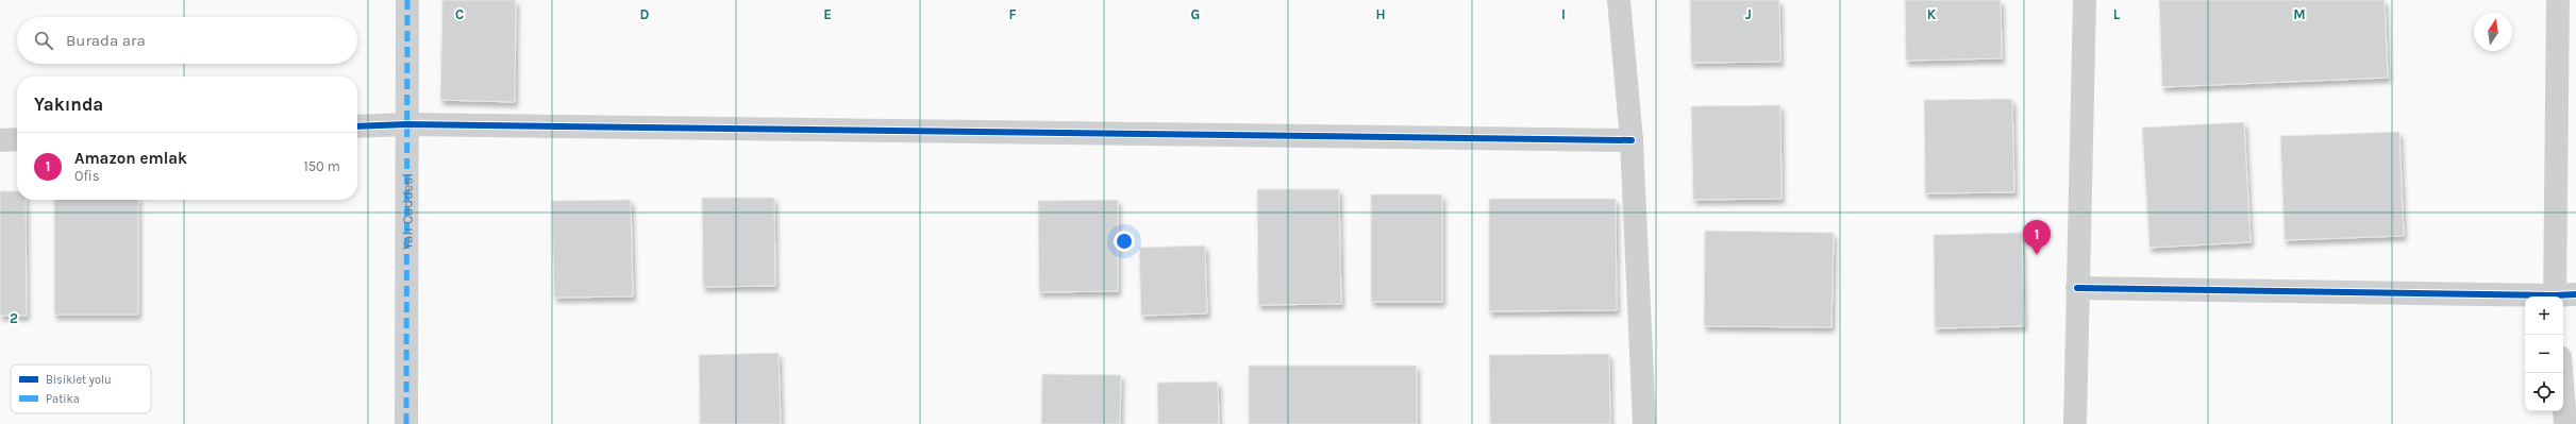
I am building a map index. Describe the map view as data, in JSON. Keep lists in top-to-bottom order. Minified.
{"streets":{"street":["Yalı Caddesi"]},"legend":["Bisiklet yolu","Patika"],"north":"top","page":{"search":"Burada ara","heading":"Yakında","list":[{"mark":"1","name":"Amazon emlak","note":"Ofis","value":"150 m"}],"pins":"1","map_buttons":["+","−"]},"grid":{"columns":["C","D","E","F","G","H","I","J","K","L","M"],"rows":["2"]}}
